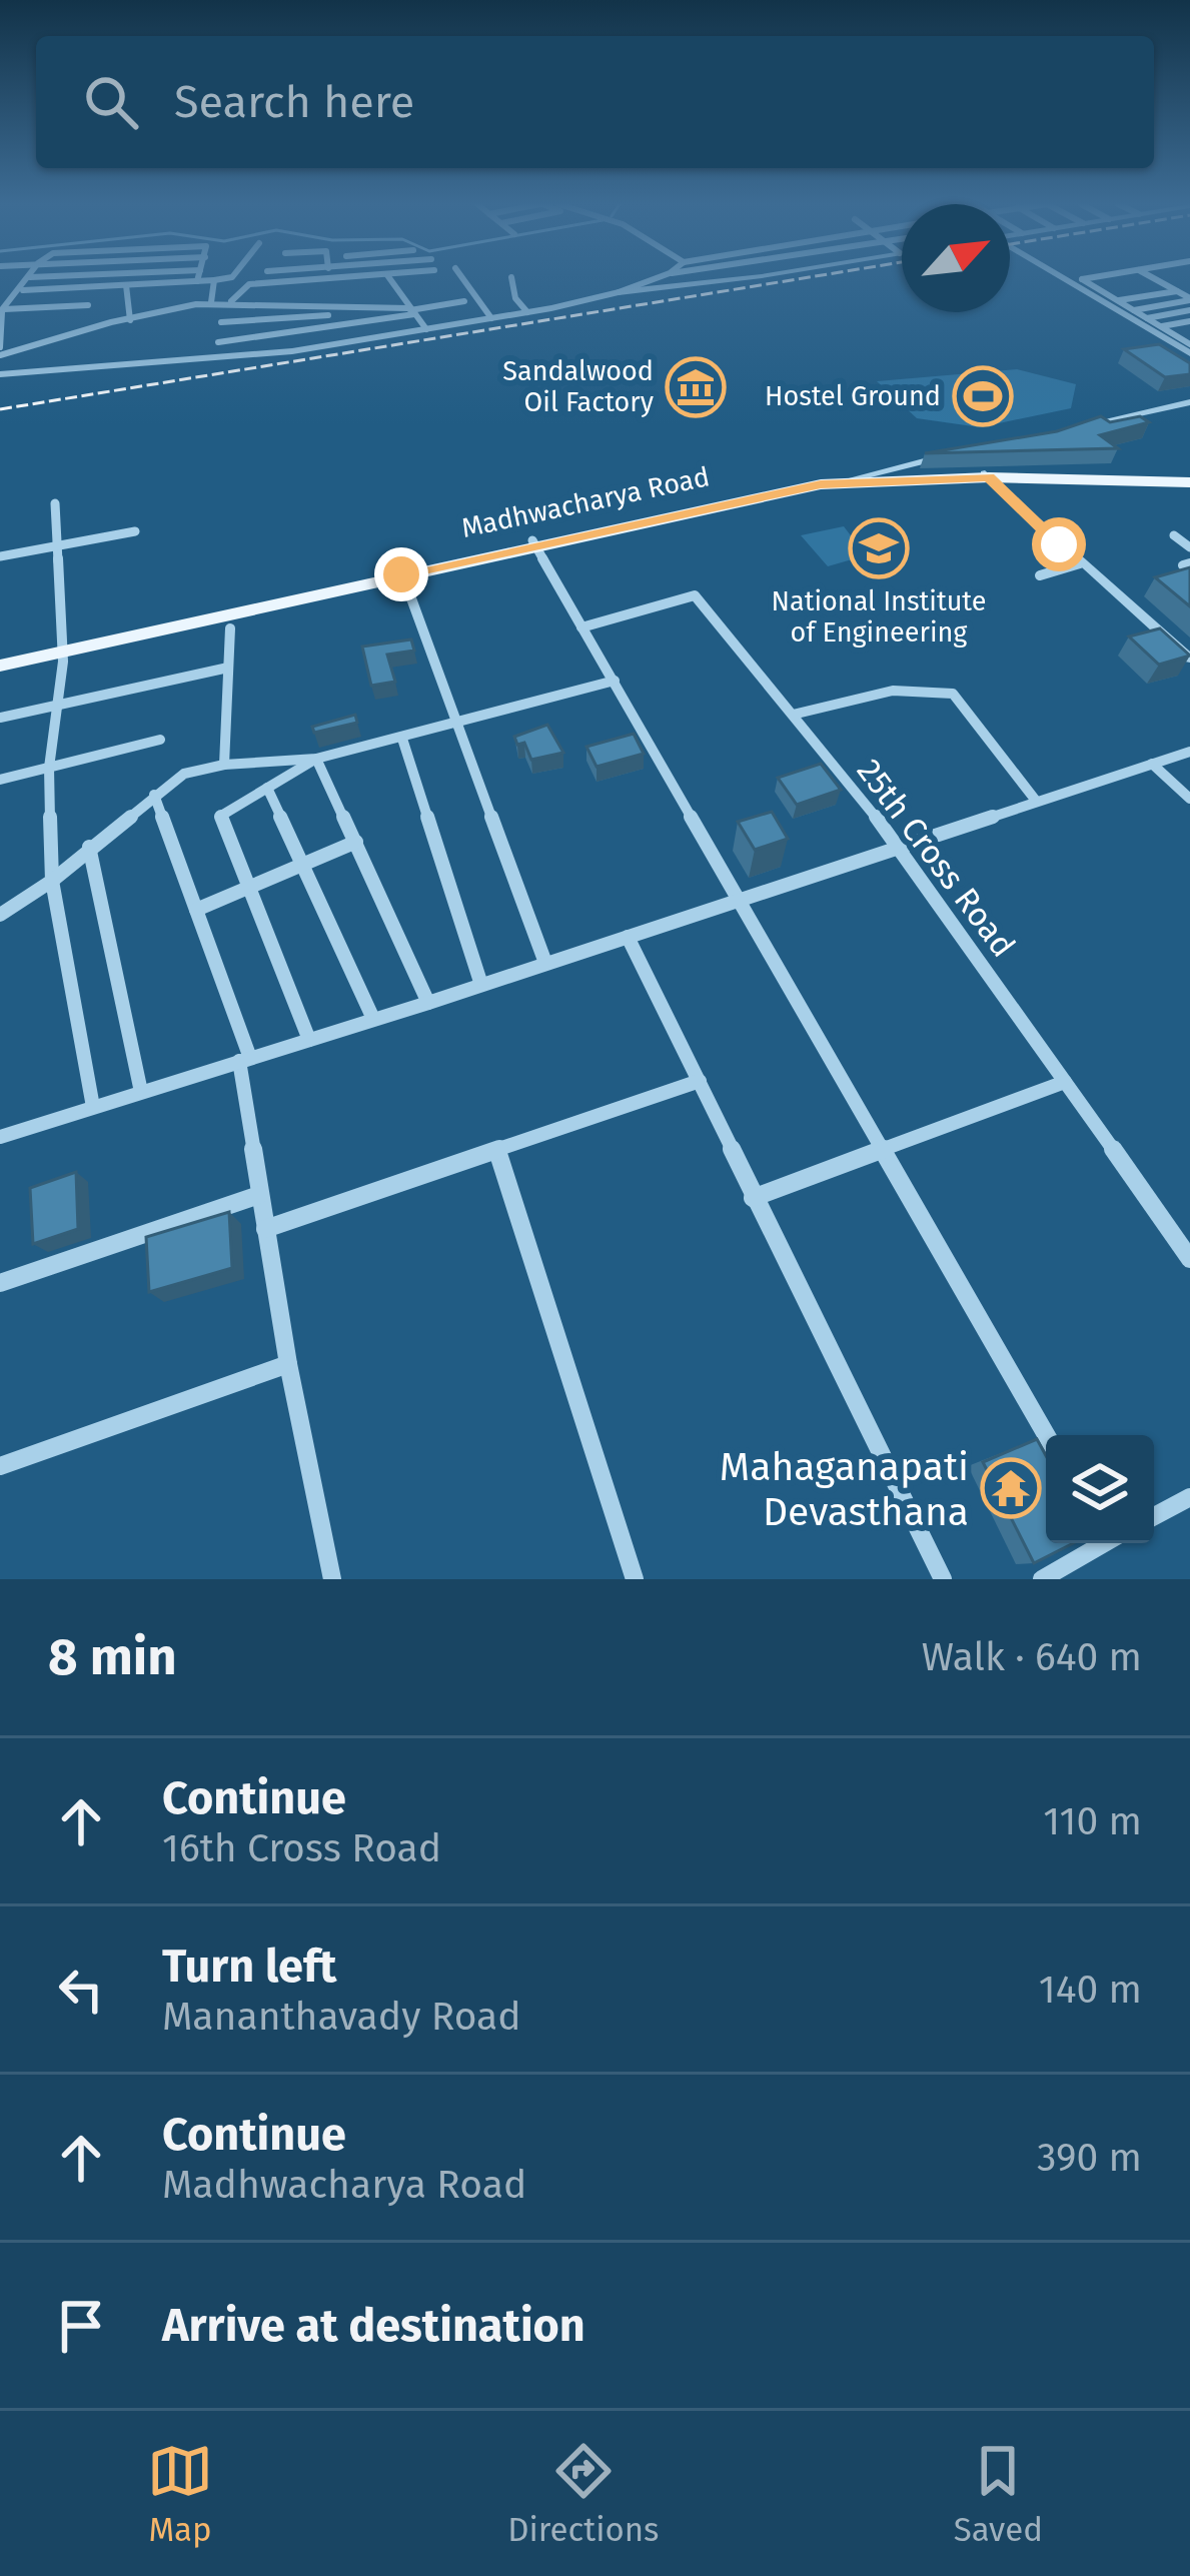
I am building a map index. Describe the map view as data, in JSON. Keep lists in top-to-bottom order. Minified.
{"streets":{"main road":["Madhwacharya Road"],"street":["25th Cross Road"]},"places":{"museum":["Sandalwood Oil Factory"],"sports":["Hostel Ground"],"school or university":["National Institute of Engineering"],"temple":["Mahaganapati Devasthana"]},"north":"top right","page":{"search":"Search here","heading":["8 min","Walk · 640 m"],"list":[["Continue","16th Cross Road","110 m"],["Turn left","Mananthavady Road","140 m"],["Continue","Madhwacharya Road","390 m"],"Arrive at destination"],"nav":["Map","Directions","Saved"]}}
